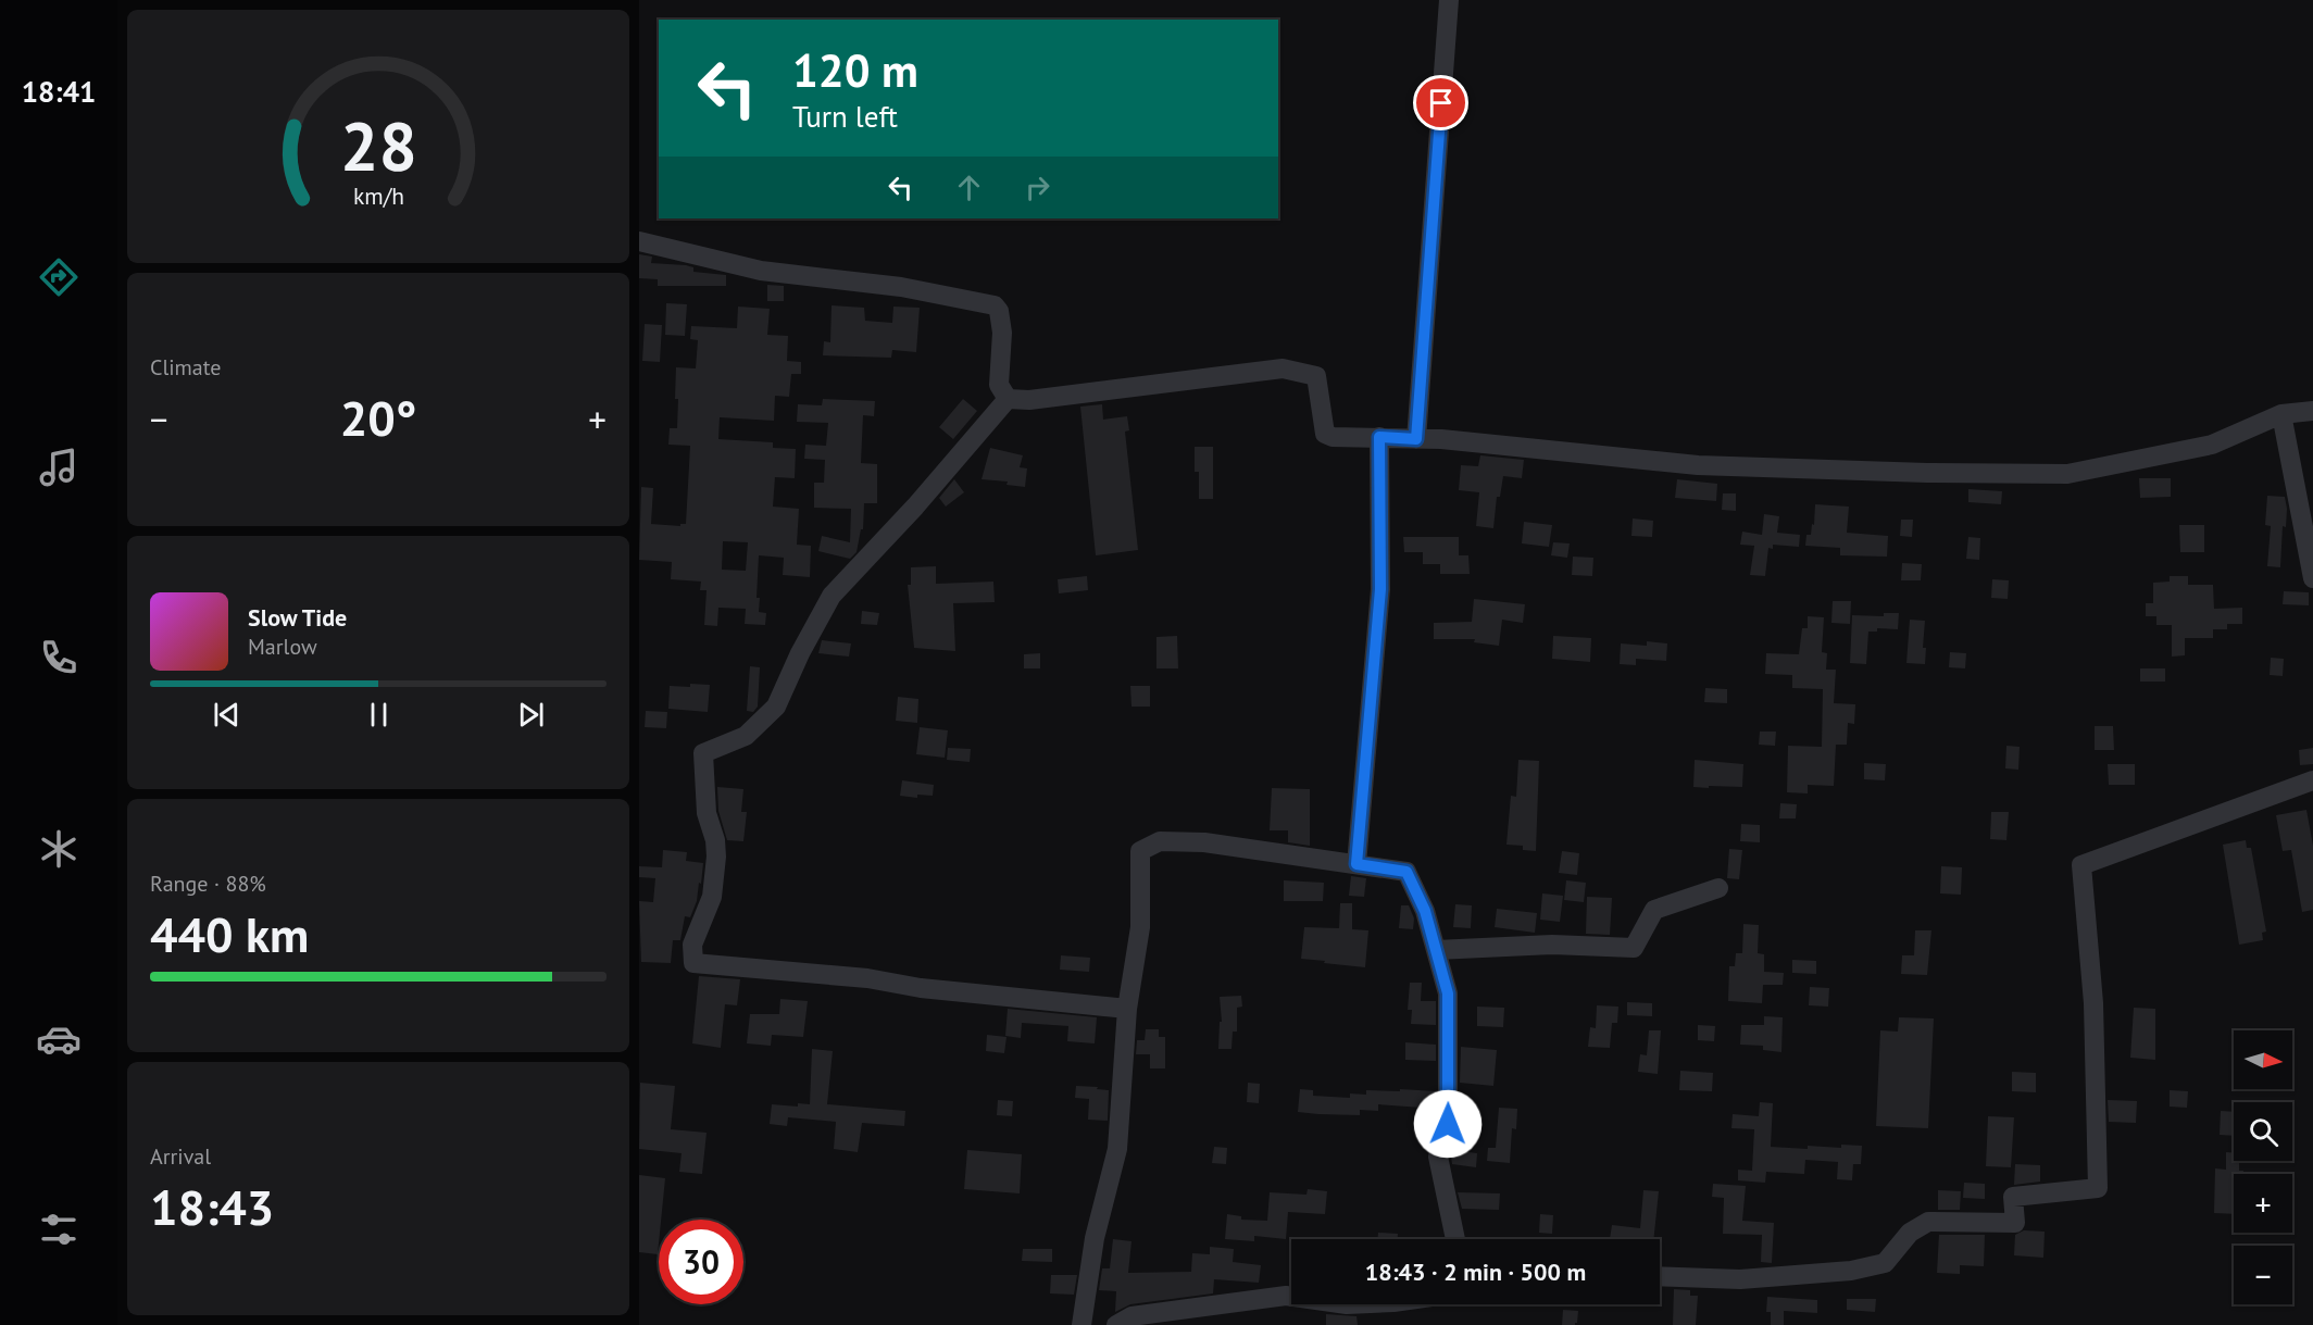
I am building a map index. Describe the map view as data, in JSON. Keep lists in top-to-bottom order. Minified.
{"north":"right","page":{"tabs":"18:41","turn":["120 m","Turn left"],"tile":["Climate",["Range · 88%","440 km"],["Arrival","18:43"]],"heat":["−","20°","+"],"song":["Slow Tide","Marlow"],"map_buttons":["+","−"],"limit":"30","trip":"18:43 · 2 min · 500 m","gauge":["28","km/h"]}}
